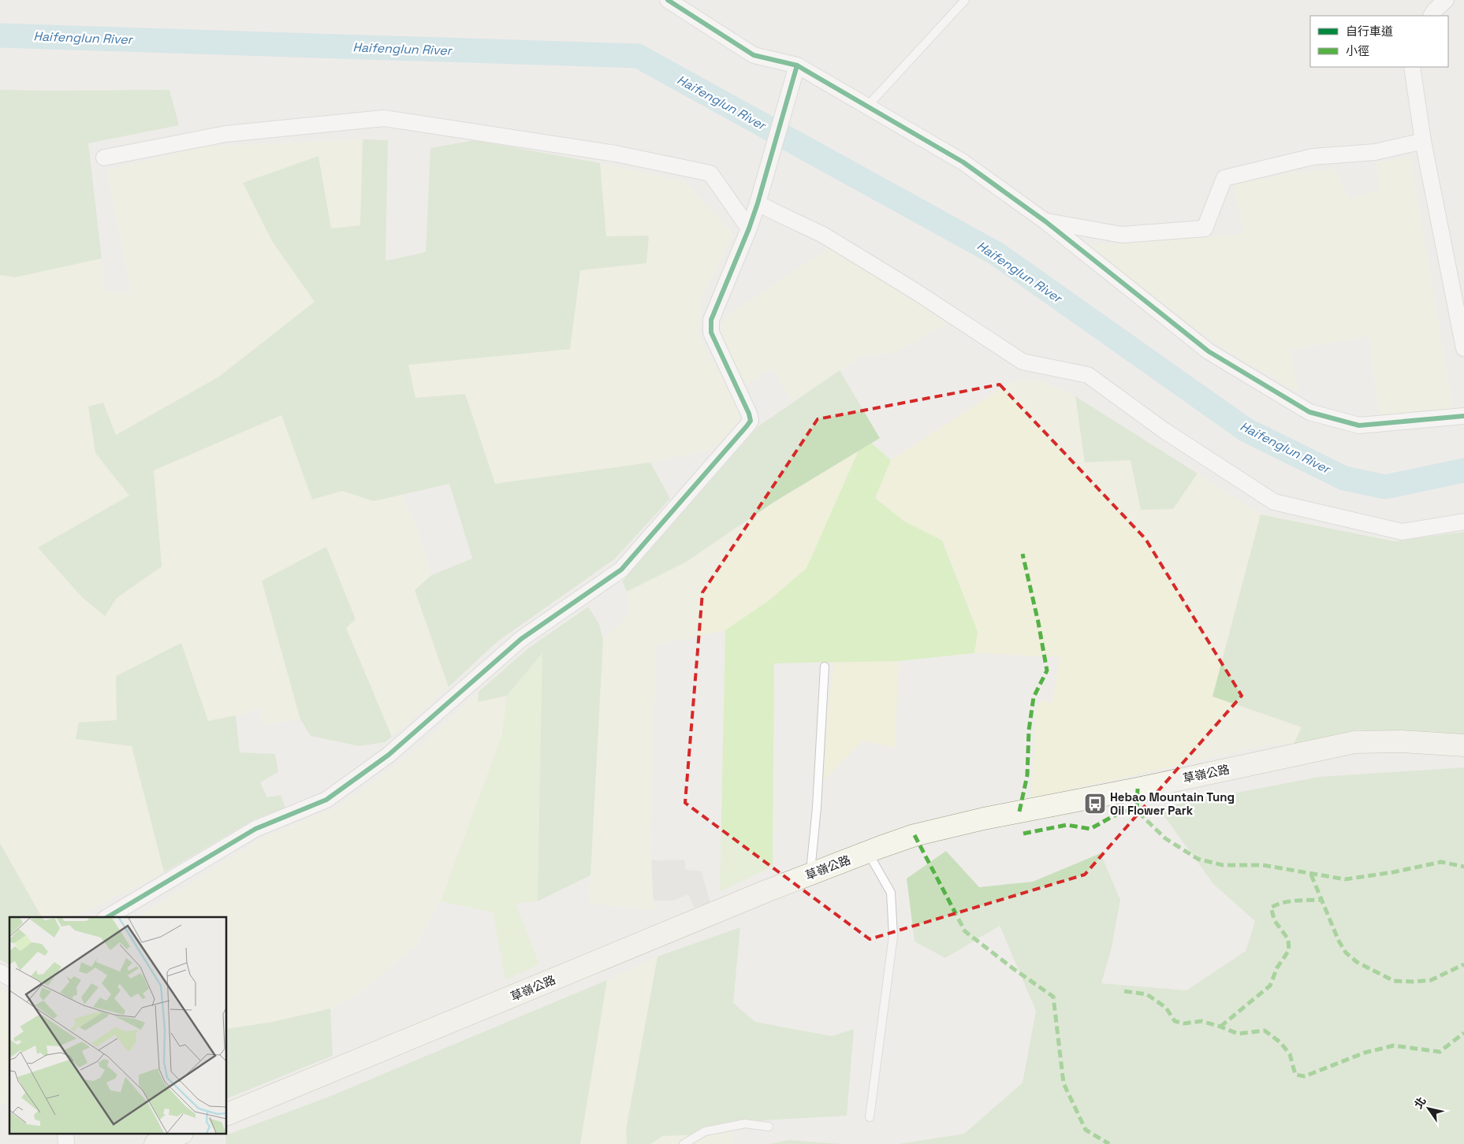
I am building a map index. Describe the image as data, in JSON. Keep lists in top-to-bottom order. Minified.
{"streets":{"main road":["草嶺公路"]},"water":["Haifenglun River"],"places":{"bus stop":["Hebao Mountain Tung Oil Flower Park"]},"legend":["自行車道","小徑"],"north":"top left"}
